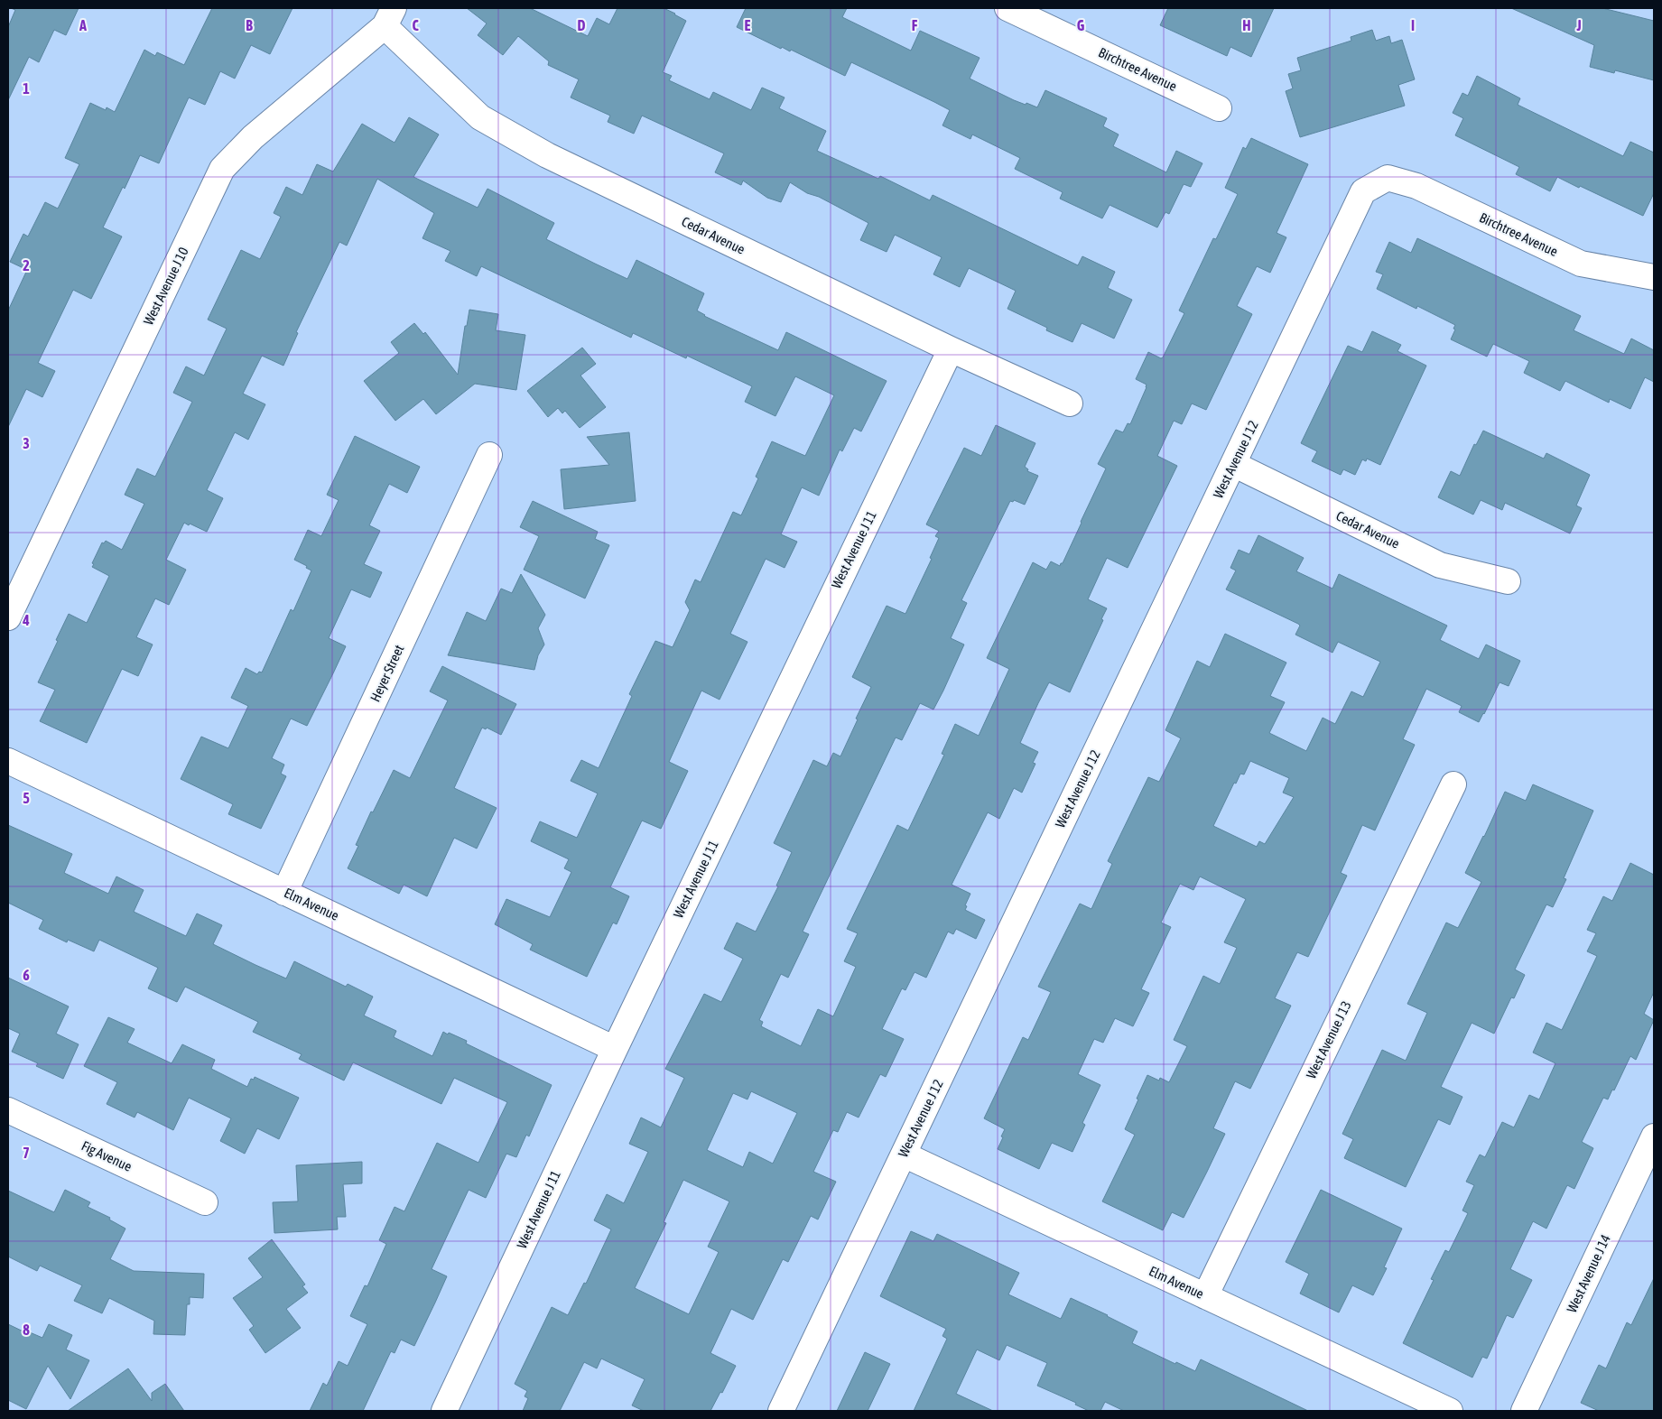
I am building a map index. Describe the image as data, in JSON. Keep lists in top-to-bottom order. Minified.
{"streets":{"street":["Birchtree Avenue","Cedar Avenue","West Avenue J 10","West Avenue J 12","West Avenue J 11","Heyer Street","Elm Avenue","West Avenue J 13","Fig Avenue","West Avenue J 14"]},"crossings":[["Birchtree Avenue","West Avenue J 12"],["Cedar Avenue","West Avenue J 10"],["Cedar Avenue","West Avenue J 12"],["Cedar Avenue","West Avenue J 11"],["West Avenue J 12","Elm Avenue"],["West Avenue J 11","Elm Avenue"],["Heyer Street","Elm Avenue"],["Elm Avenue","West Avenue J 13"]],"grid":{"columns":["A","B","C","D","E","F","G","H","I","J"],"rows":["1","2","3","4","5","6","7","8"]}}
